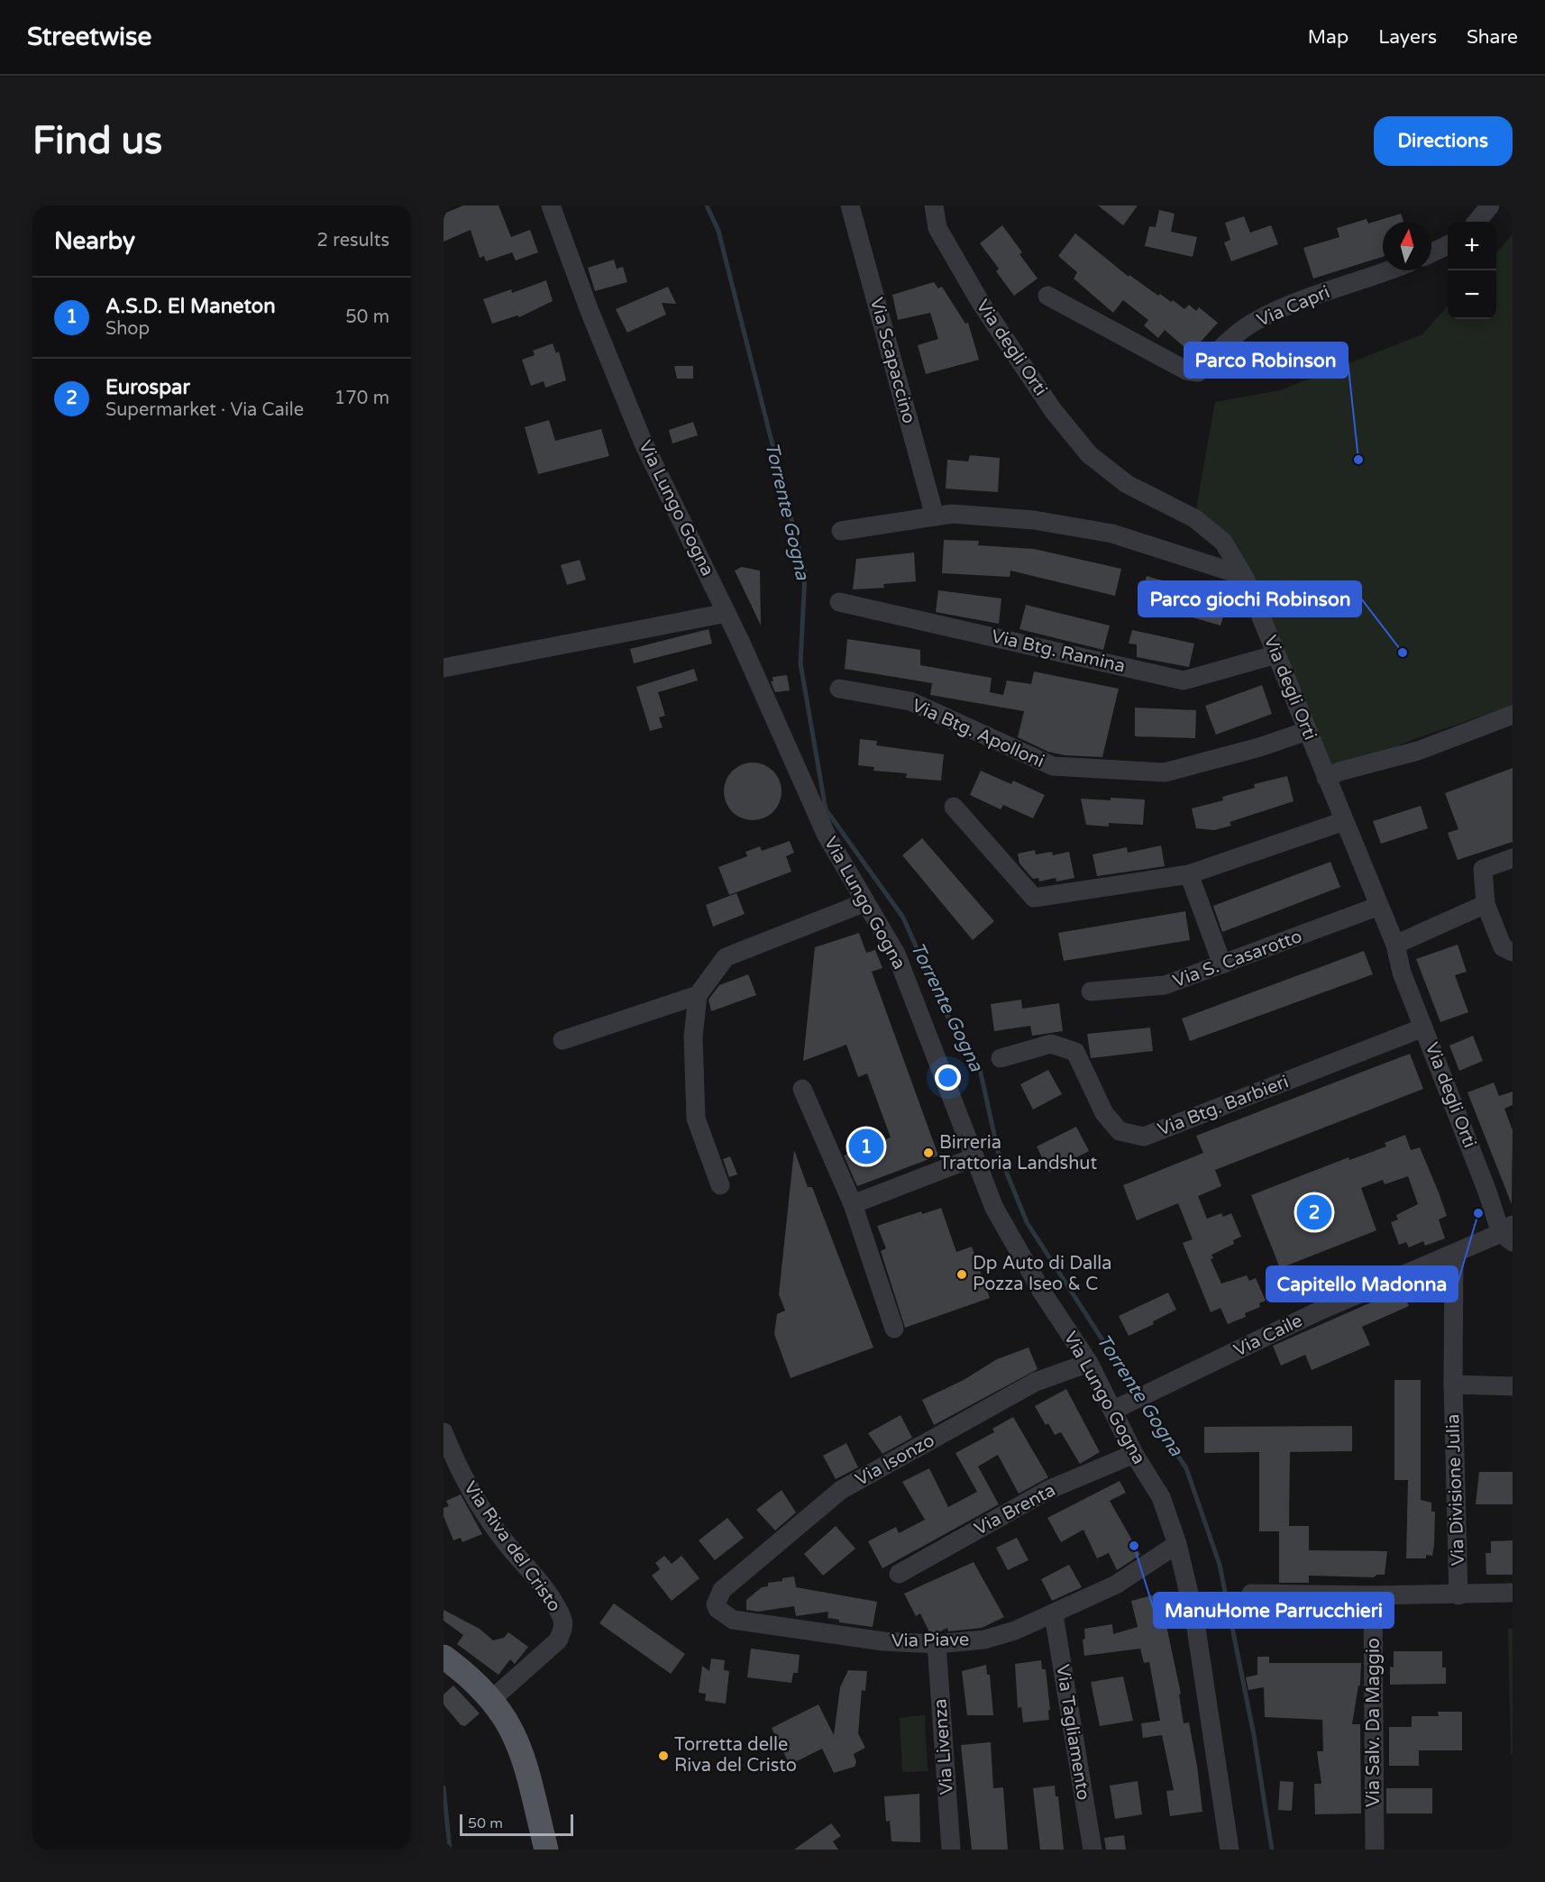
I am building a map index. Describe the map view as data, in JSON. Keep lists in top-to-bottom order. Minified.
{"streets":{"street":["Via Capri","Via degli Orti","Via Scapaccino","Via Lungo Gogna","Via Btg. Ramina","Via Btg. Apolloni","Via S. Casarotto","Via Btg. Barbieri","Via Caile","Via Isonzo","Via Divisione Julia","Via Brenta","Via Riva del Cristo","Via Piave","Via Salv. Da Maggio","Via Tagliamento","Via Livenza"]},"crossings":[["Via degli Orti","Via Btg. Ramina"],["Via degli Orti","Via Btg. Apolloni"],["Via degli Orti","Via S. Casarotto"],["Via degli Orti","Via Btg. Barbieri"],["Via degli Orti","Via Caile"],["Via Lungo Gogna","Via Caile"],["Via Lungo Gogna","Via Isonzo"],["Via Lungo Gogna","Via Brenta"],["Via Lungo Gogna","Via Piave"],["Via Caile","Via Divisione Julia"],["Via Isonzo","Via Piave"],["Via Piave","Via Tagliamento"],["Via Piave","Via Livenza"]],"water":["Torrente Gogna"],"places":["Parco Robinson","Parco giochi Robinson","Birreria Trattoria Landshut","Capitello Madonna","Dp Auto di Dalla Pozza Iseo & C","ManuHome Parrucchieri","Torretta delle Riva del Cristo"],"scale_bar":"50 m","north":"top","page":{"header":"Streetwise","nav":["Map","Layers","Share"],"buttons":"Directions","title":"Find us","heading":["Nearby","2 results"],"map_buttons":["+","−"],"list":[{"mark":"1","name":"A.S.D. El Maneton","note":"Shop","value":"50 m"},{"mark":"2","name":"Eurospar","note":"Supermarket · Via Caile","value":"170 m"}],"pins":["1","2"],"scale":"50 m"}}
